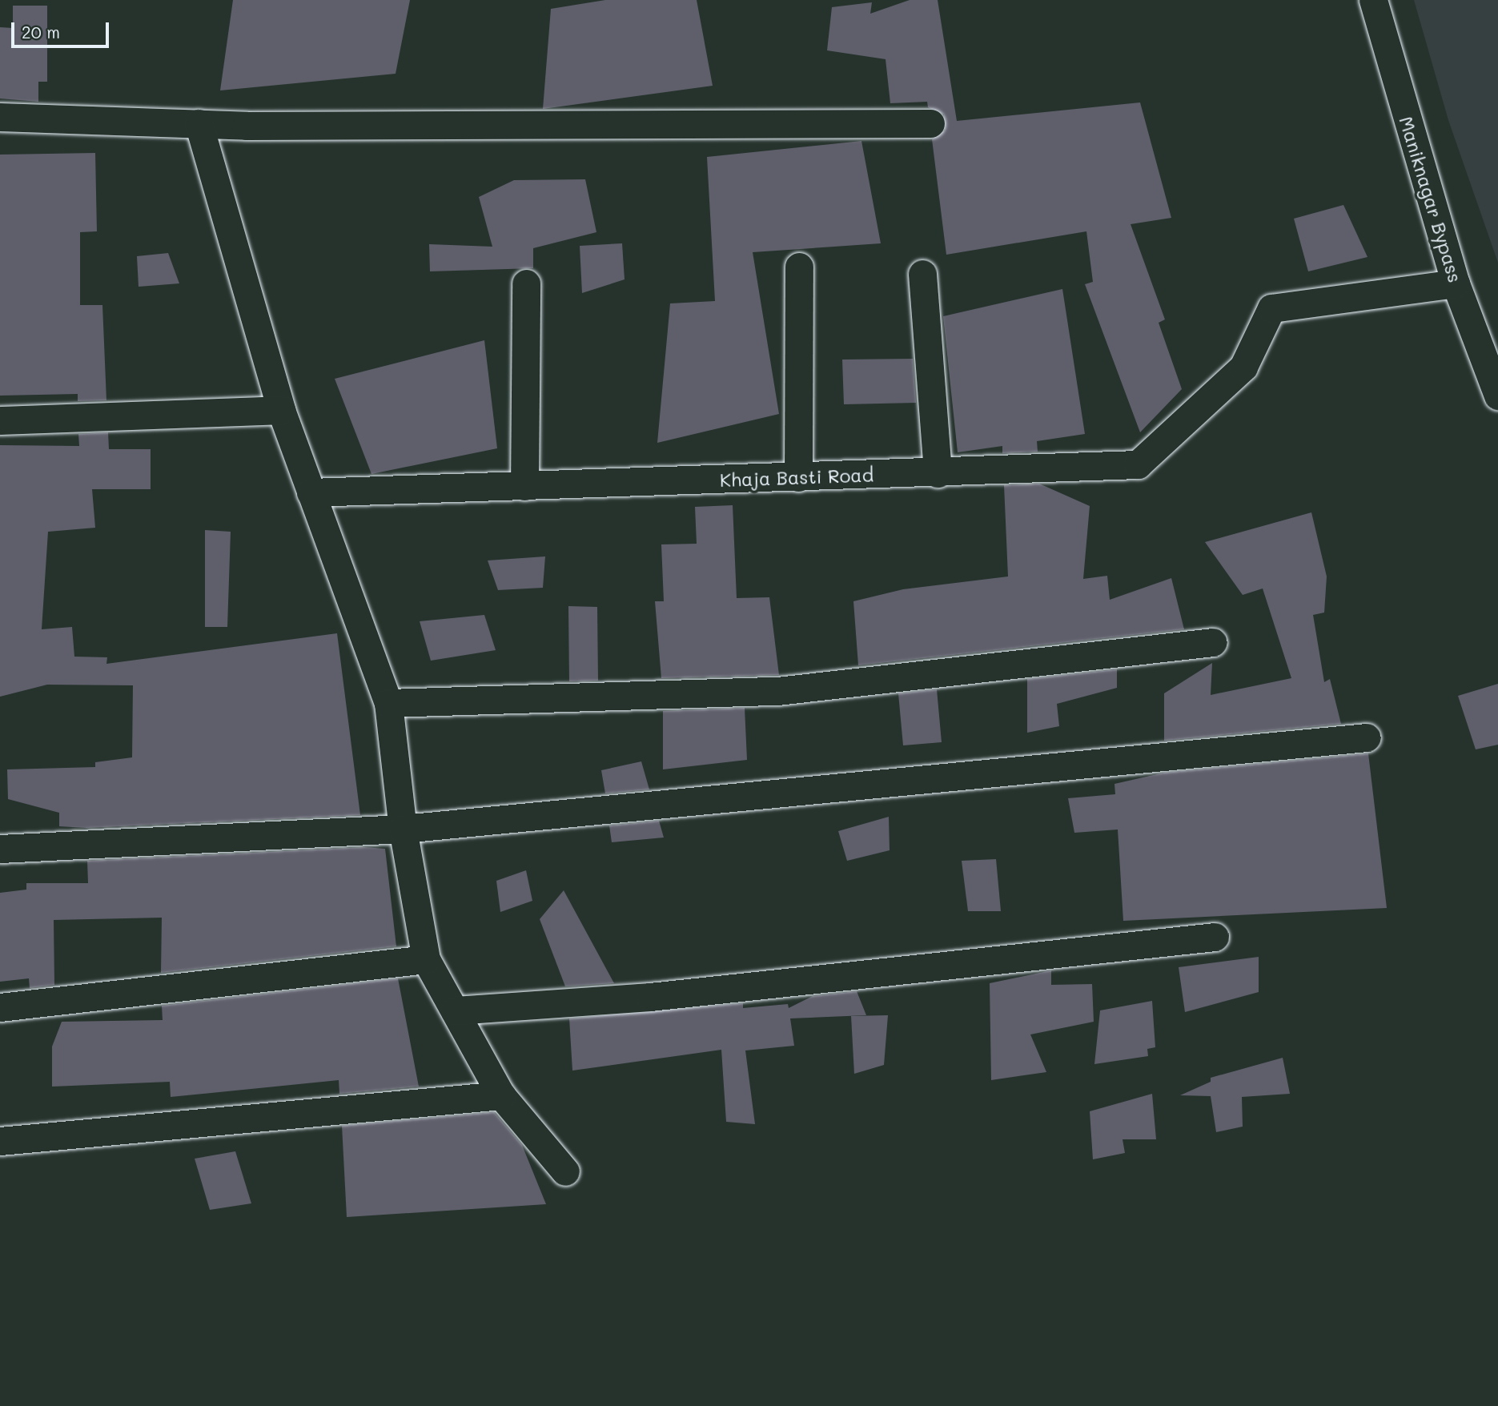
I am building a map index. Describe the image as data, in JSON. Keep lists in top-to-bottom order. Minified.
{"streets":{"street":["Maniknagar Bypass","Khaja Basti Road"]},"crossings":[["Maniknagar Bypass","Khaja Basti Road"]],"scale_bar":"20 m"}
